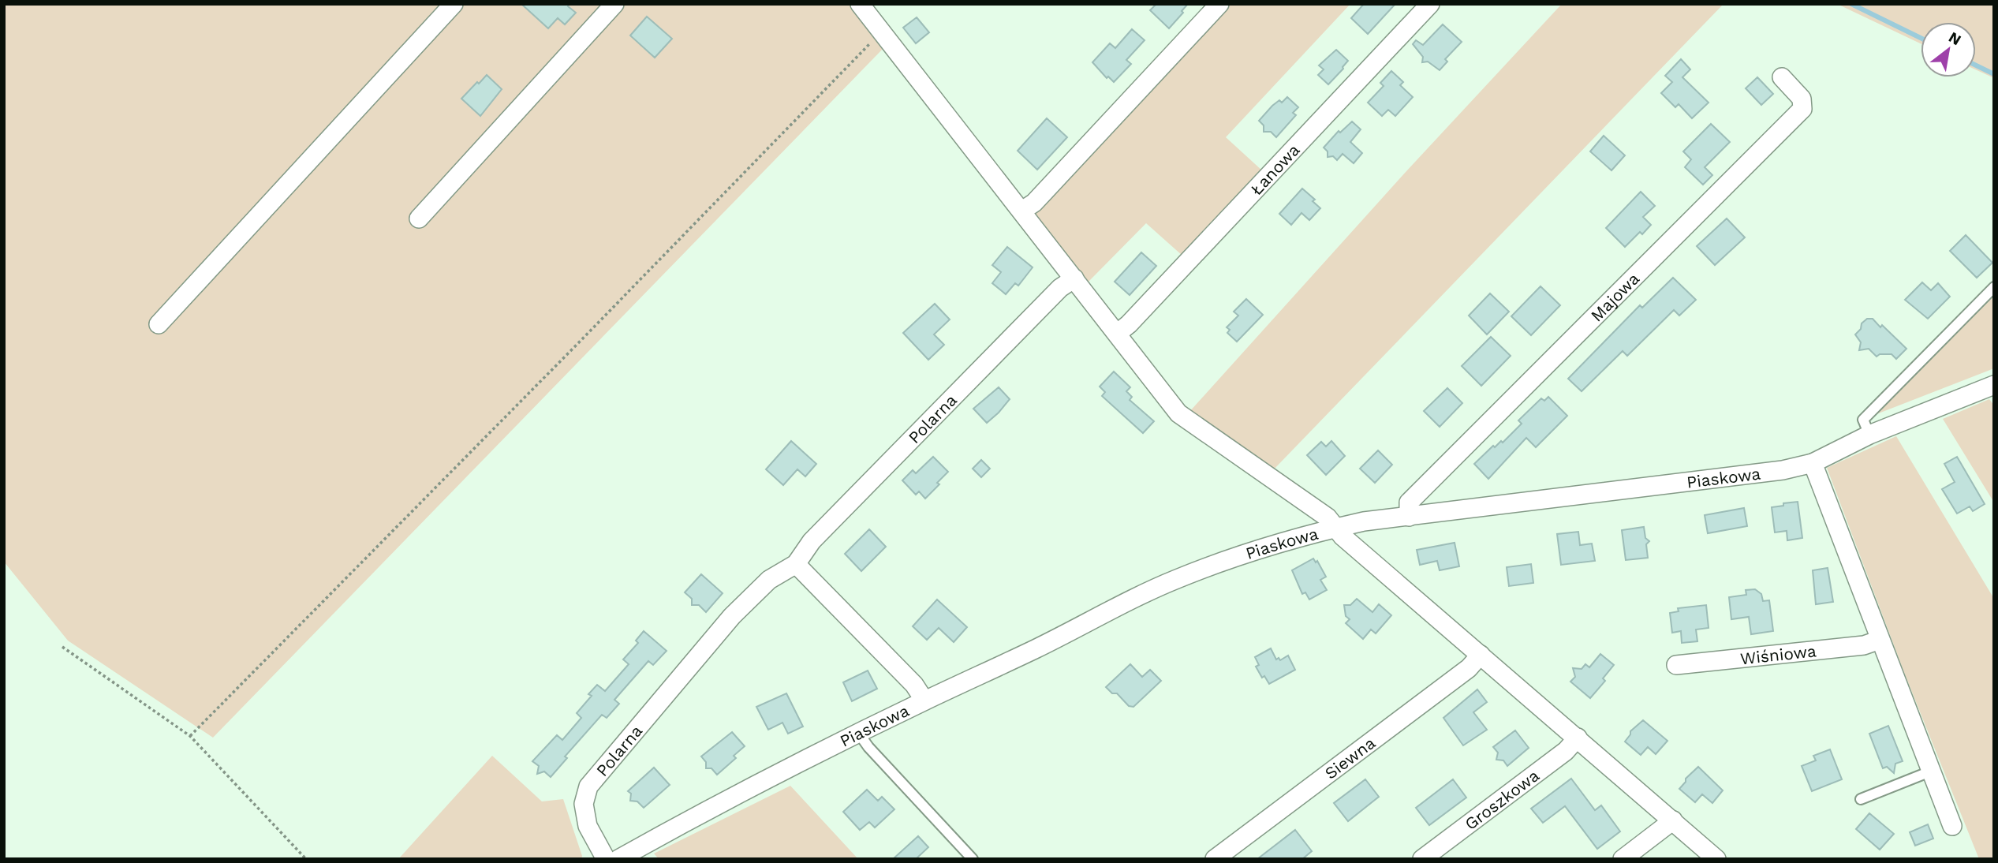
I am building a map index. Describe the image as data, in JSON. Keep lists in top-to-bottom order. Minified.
{"streets":{"street":["Łanowa","Majowa","Polarna","Piaskowa","Wiśniowa","Siewna","Groszkowa"]},"crossings":[["Majowa","Piaskowa"]],"north":"top right"}
